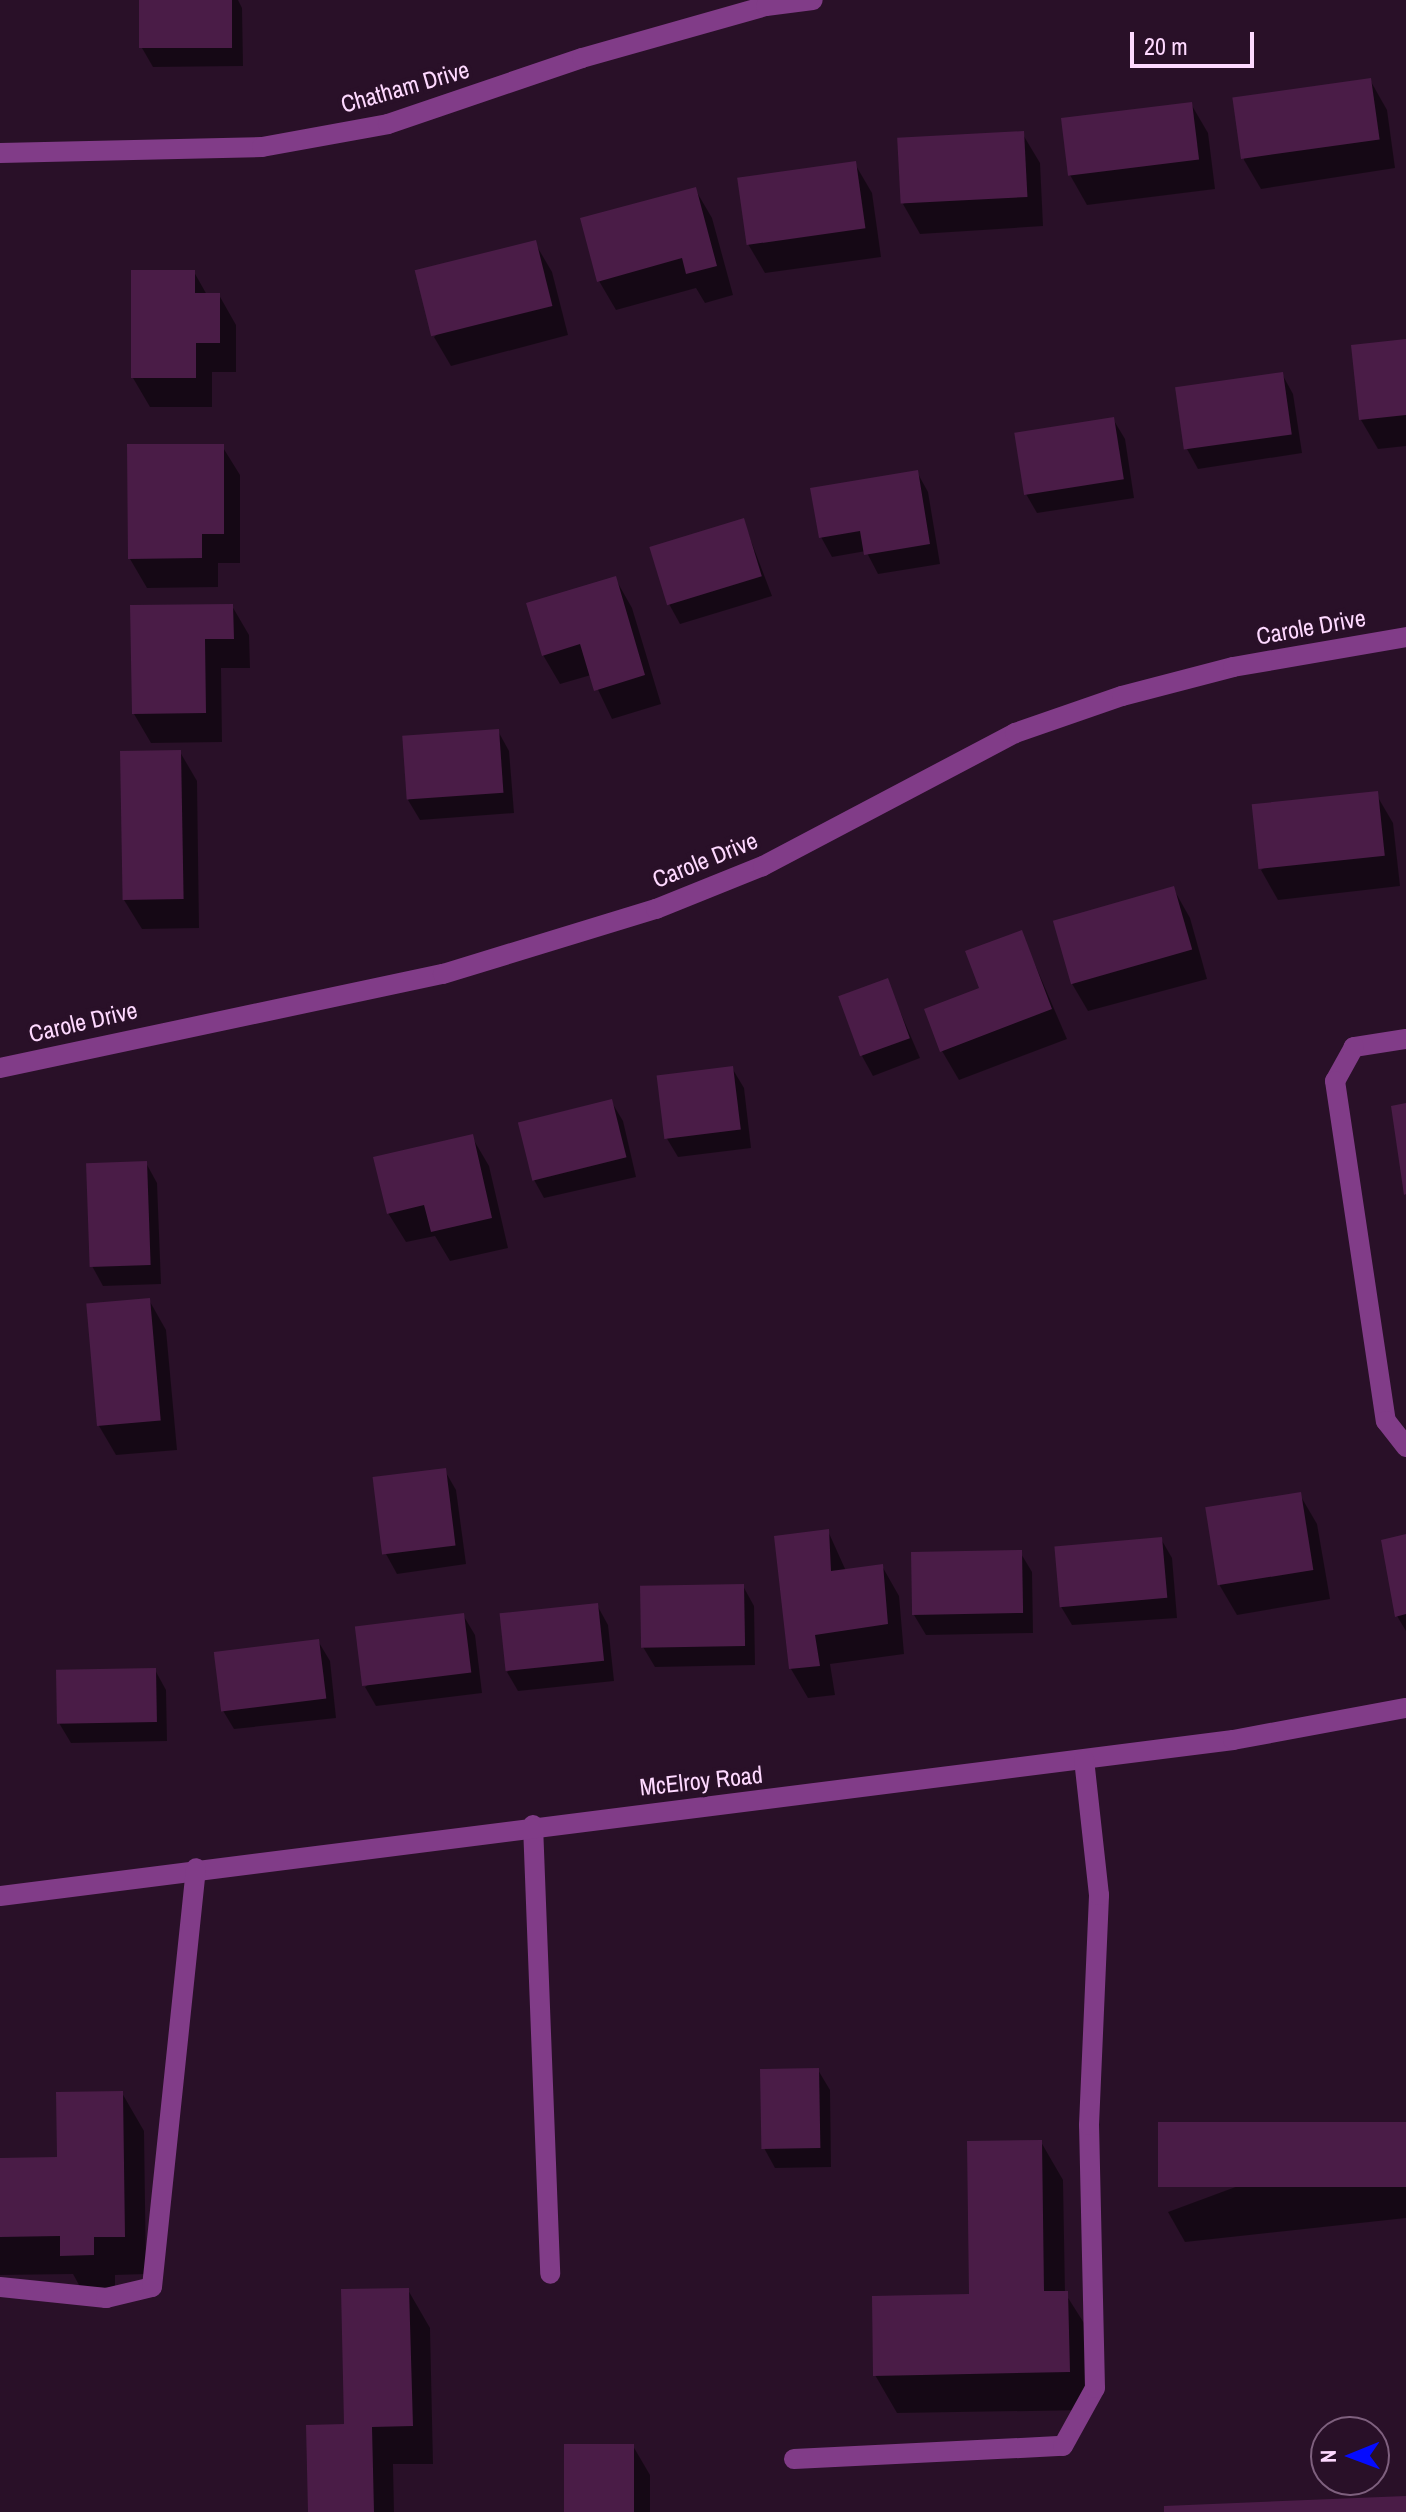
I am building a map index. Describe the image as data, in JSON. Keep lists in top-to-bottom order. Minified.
{"streets":{"street":["Chatham Drive","Carole Drive","McElroy Road"]},"scale_bar":"20 m","north":"left"}
